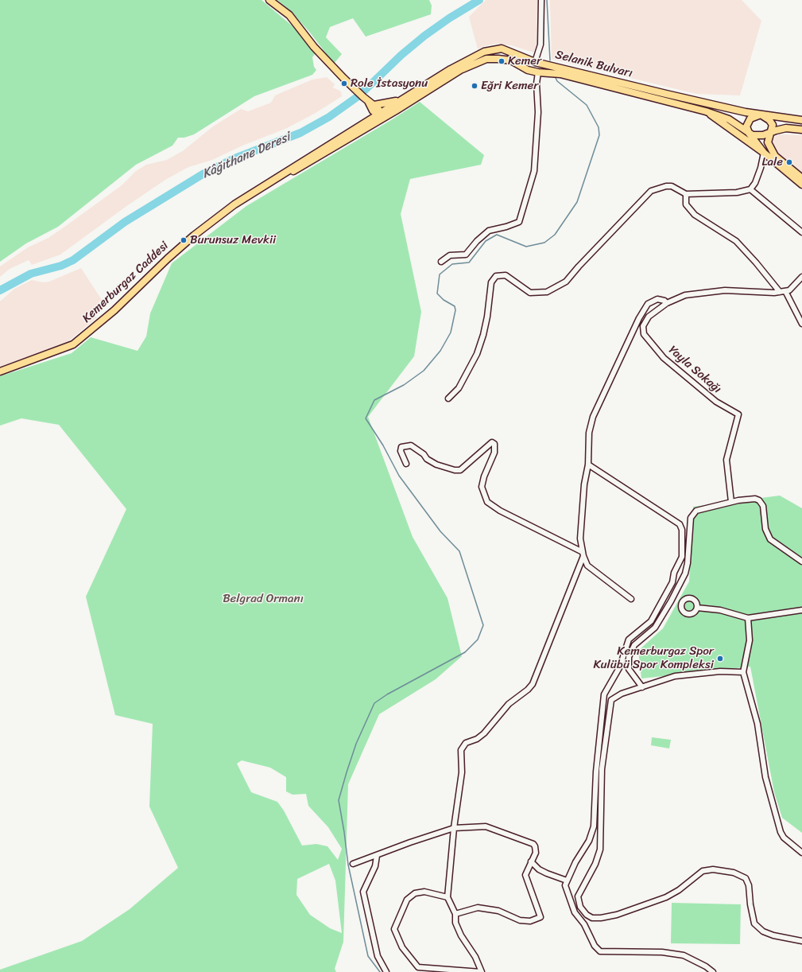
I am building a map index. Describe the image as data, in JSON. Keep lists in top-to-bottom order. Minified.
{"streets":{"main road":["Selanik Bulvarı","Kemerburgaz Caddesi"],"street":["Yayla Sokağı"]},"crossings":[["Selanik Bulvarı","Kemerburgaz Caddesi"]],"water":["Kâğıthane Deresi"],"parks":["Belgrad Ormanı"],"places":["Kemer","Role İstasyonu","Eğri Kemer","Lale","Burunsuz Mevkii","Kemerburgaz Spor Kulübü Spor Kompleksi"]}
